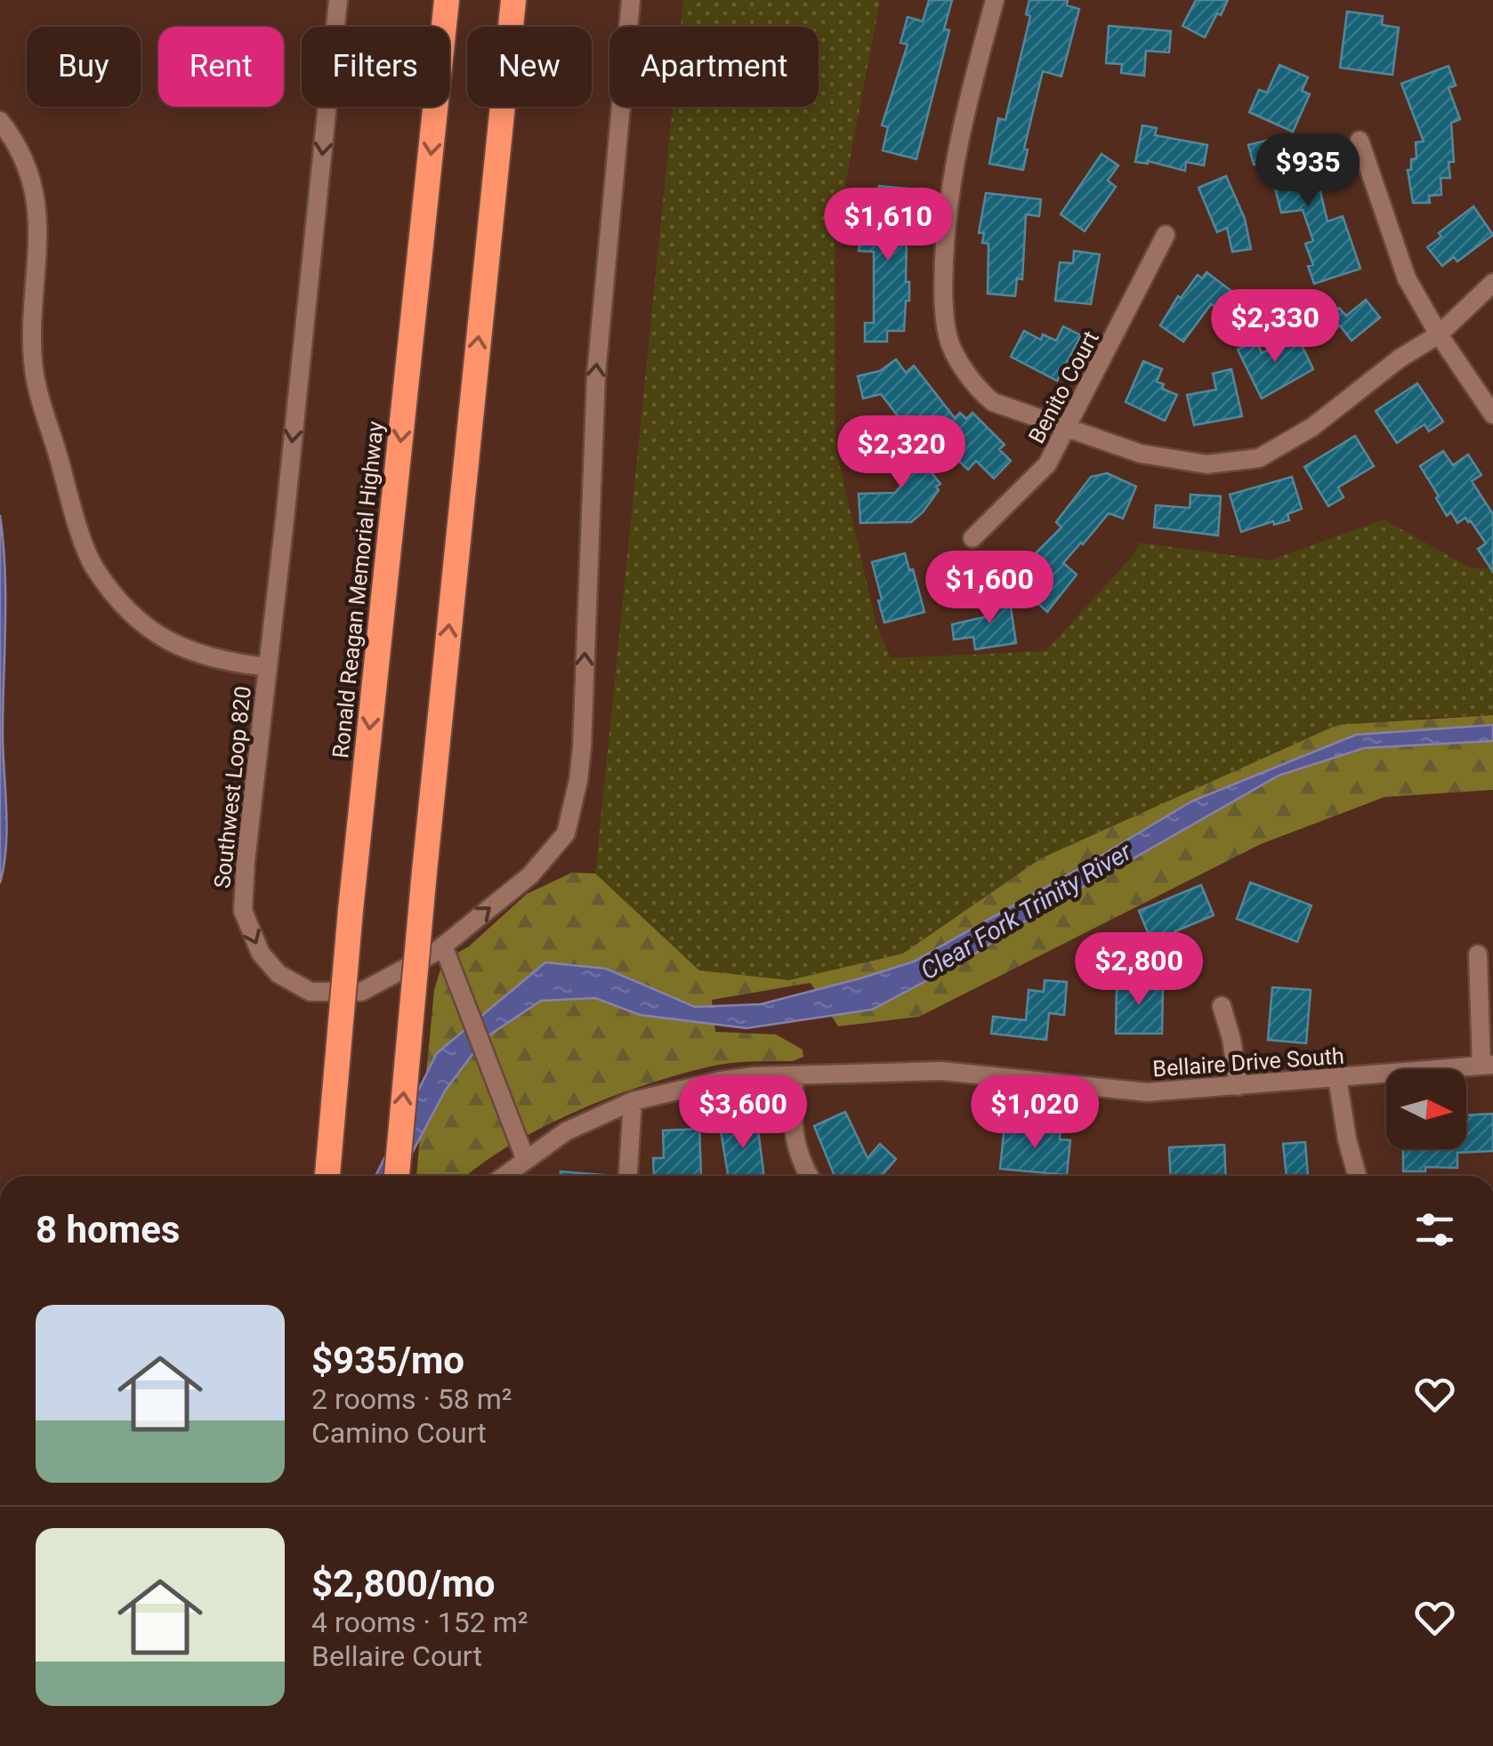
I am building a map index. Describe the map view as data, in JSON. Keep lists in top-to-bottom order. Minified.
{"streets":{"highway":["Ronald Reagan Memorial Highway"],"street":["Benito Court","Southwest Loop 820","Bellaire Drive South"]},"water":["Clear Fork Trinity River"],"north":"right","page":{"chip":["Buy","Rent","Filters","New","Apartment"],"price":["$935","$1,610","$2,330","$2,320","$1,600","$2,800","$3,600","$1,020"],"heading":"8 homes","list":[{"name":"$935/mo","note":"2 rooms · 58 m² · Camino Court"},{"name":"$2,800/mo","note":"4 rooms · 152 m² · Bellaire Court"}]}}
